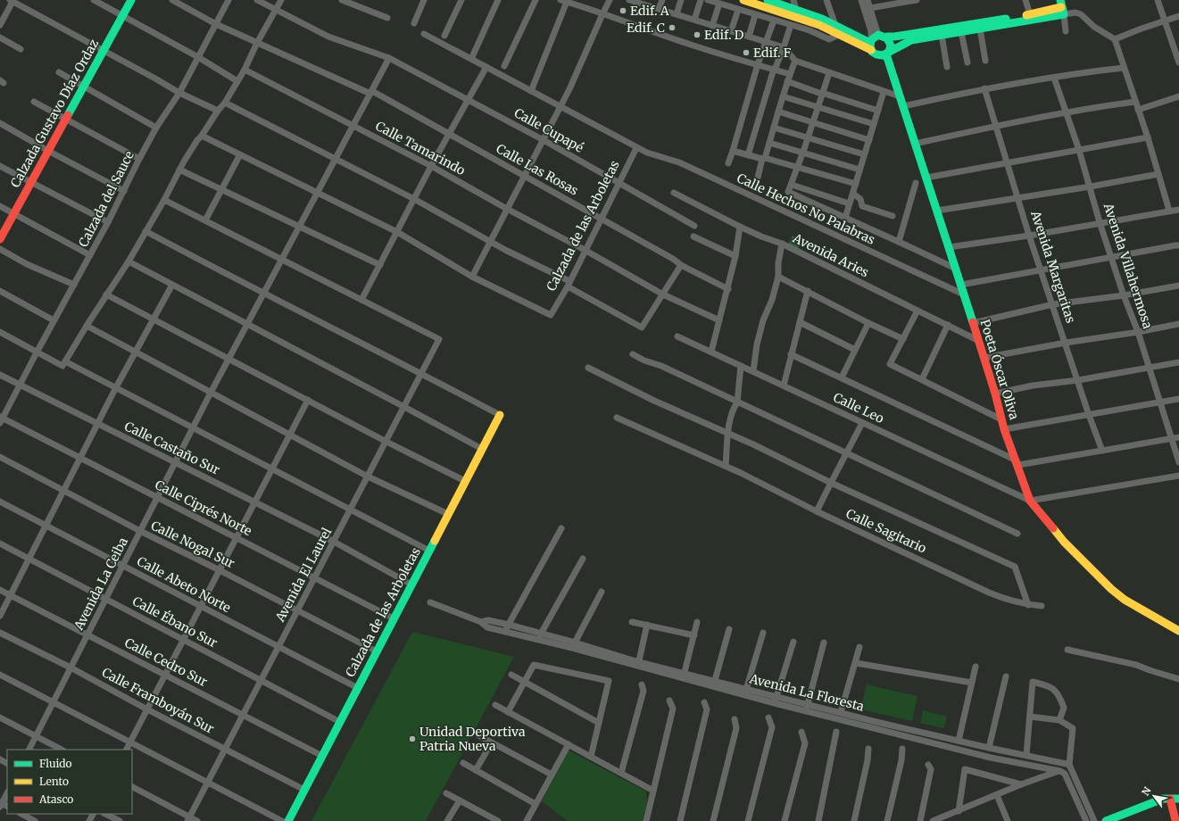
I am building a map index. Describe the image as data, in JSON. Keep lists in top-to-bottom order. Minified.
{"streets":{"street":["Calzada Gustavo Díaz Ordaz","Calle Cupapé","Calle Tamarindo","Calle Las Rosas","Calzada del Sauce","Calle Hechos No Palabras","Calzada de las Arboletas","Avenida Aries","Avenida Villahermosa","Avenida Margaritas","Poeta Óscar Oliva","Calle Leo","Calle Castaño Sur","Calle Ciprés Norte","Calle Sagitario","Calle Nogal Sur","Avenida El Laurel","Avenida La Ceiba","Calle Abeto Norte","Calle Ébano Sur","Calle Cedro Sur","Avenida La Floresta","Calle Framboyán Sur"]},"crossings":[["Calle Cupapé","Calzada de las Arboletas"],["Calle Cupapé","Avenida La Ceiba"],["Calle Tamarindo","Calzada de las Arboletas"],["Calle Tamarindo","Avenida La Ceiba"],["Calle Las Rosas","Calzada del Sauce"],["Calle Las Rosas","Calzada de las Arboletas"],["Calle Las Rosas","Avenida La Ceiba"],["Calzada del Sauce","Calle Castaño Sur"],["Calzada del Sauce","Calle Ciprés Norte"],["Calle Hechos No Palabras","Calzada de las Arboletas"],["Calle Hechos No Palabras","Poeta Óscar Oliva"],["Calzada de las Arboletas","Calle Castaño Sur"],["Calzada de las Arboletas","Calle Ciprés Norte"],["Calzada de las Arboletas","Calle Nogal Sur"],["Calzada de las Arboletas","Calle Abeto Norte"],["Calzada de las Arboletas","Calle Ébano Sur"],["Calzada de las Arboletas","Calle Cedro Sur"],["Calzada de las Arboletas","Calle Framboyán Sur"],["Avenida Aries","Poeta Óscar Oliva"],["Poeta Óscar Oliva","Calle Leo"],["Calle Castaño Sur","Avenida El Laurel"],["Calle Castaño Sur","Avenida La Ceiba"],["Calle Ciprés Norte","Avenida El Laurel"],["Calle Ciprés Norte","Avenida La Ceiba"],["Calle Nogal Sur","Avenida El Laurel"],["Calle Nogal Sur","Avenida La Ceiba"],["Avenida El Laurel","Calle Abeto Norte"],["Avenida El Laurel","Calle Ébano Sur"],["Avenida El Laurel","Calle Cedro Sur"],["Avenida El Laurel","Calle Framboyán Sur"],["Avenida La Ceiba","Calle Abeto Norte"],["Avenida La Ceiba","Calle Ébano Sur"],["Avenida La Ceiba","Calle Cedro Sur"],["Avenida La Ceiba","Calle Framboyán Sur"]],"places":["Edif. A","Edif. C","Edif. D","Edif. F","Unidad Deportiva Patria Nueva"],"legend":["Fluido","Lento","Atasco"],"north":"top left"}
